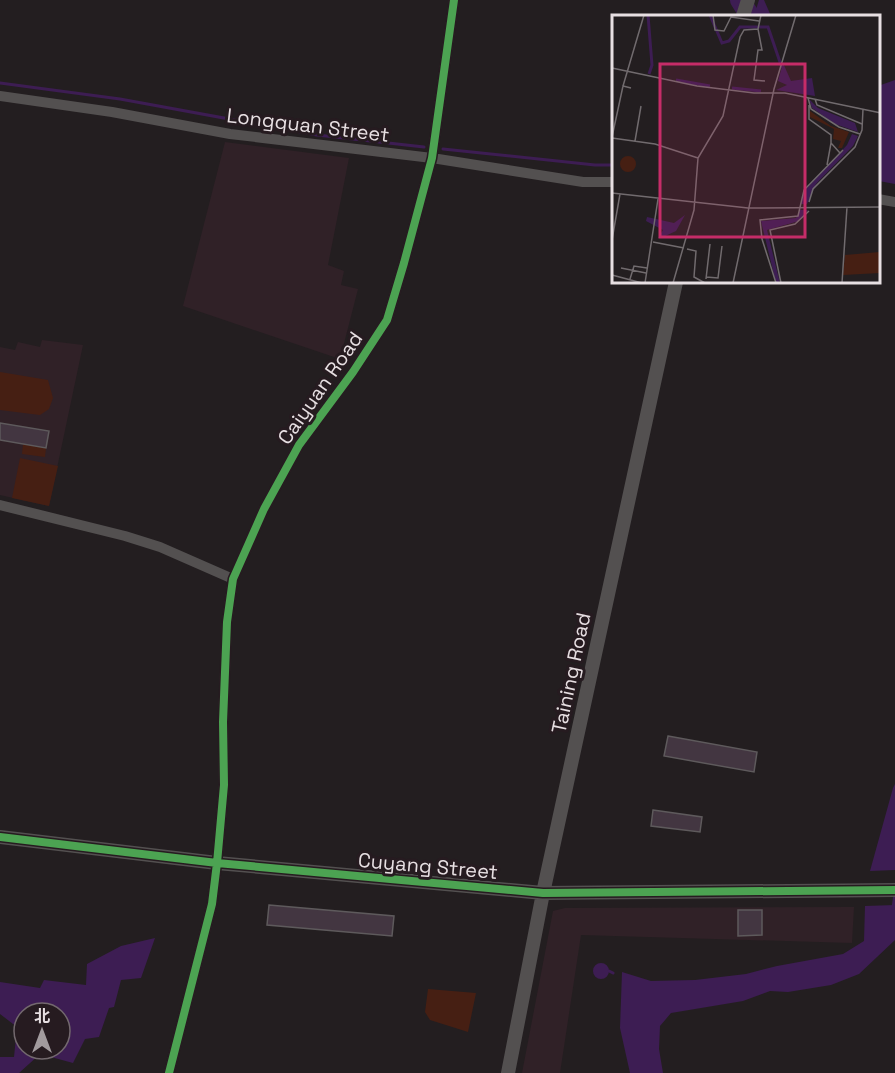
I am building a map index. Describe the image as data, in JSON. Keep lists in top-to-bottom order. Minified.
{"streets":{"street":["Longquan Street","Caiyuan Road","Taining Road","Cuyang Street"]},"crossings":[["Longquan Street","Caiyuan Road"],["Caiyuan Road","Cuyang Street"],["Taining Road","Cuyang Street"]],"north":"top"}
